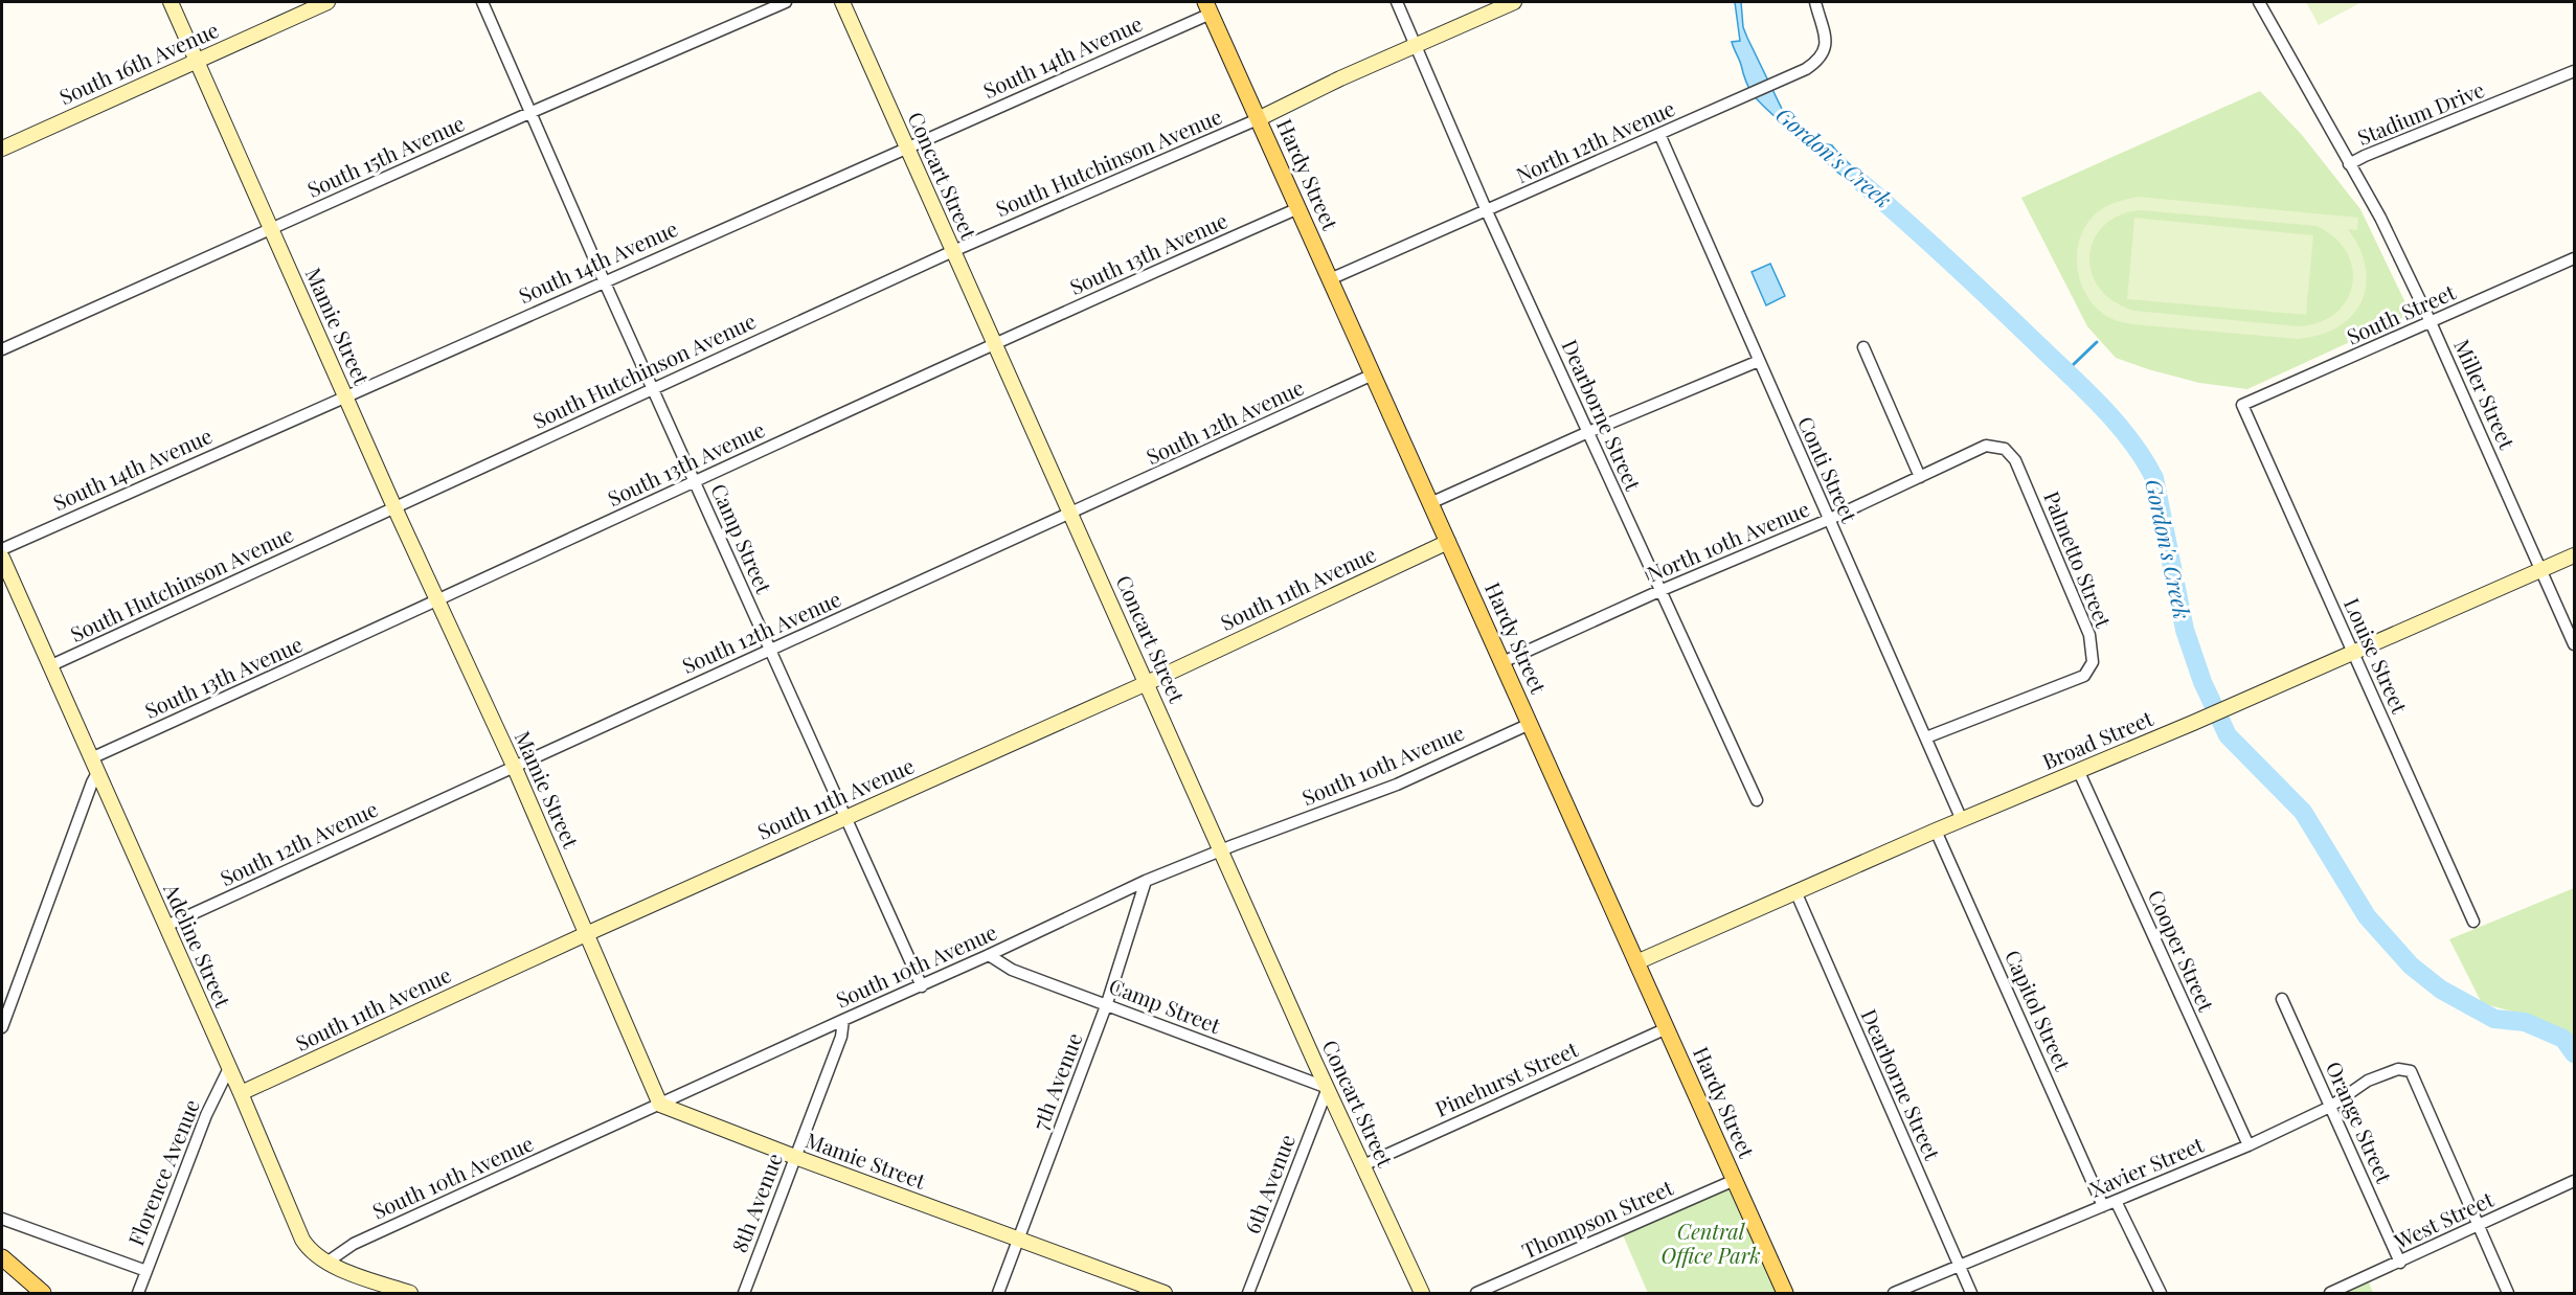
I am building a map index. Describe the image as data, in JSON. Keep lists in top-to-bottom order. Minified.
{"streets":{"main road":["Hardy Street"],"street":["South 14th Avenue","South 16th Avenue","Stadium Drive","North 12th Avenue","South 15th Avenue","South Hutchinson Avenue","Concart Street","South 13th Avenue","South Street","Mamie Street","Miller Street","Dearborne Street","South 12th Avenue","Conti Street","Camp Street","North 10th Avenue","Palmetto Street","South 11th Avenue","Louise Street","Broad Street","South 10th Avenue","Adeline Street","Cooper Street","Capitol Street","Pinehurst Street","7th Avenue","Orange Street","Xavier Street","Florence Avenue","6th Avenue","8th Avenue","Thompson Street","West Street"]},"crossings":[["South 14th Avenue","Hardy Street"],["South 14th Avenue","Concart Street"],["South 14th Avenue","Mamie Street"],["South 14th Avenue","Camp Street"],["South 16th Avenue","Mamie Street"],["Stadium Drive","Miller Street"],["North 12th Avenue","Hardy Street"],["North 12th Avenue","Dearborne Street"],["North 12th Avenue","Conti Street"],["South 15th Avenue","Mamie Street"],["South 15th Avenue","Camp Street"],["South Hutchinson Avenue","Hardy Street"],["South Hutchinson Avenue","Concart Street"],["South Hutchinson Avenue","Mamie Street"],["South Hutchinson Avenue","Camp Street"],["South Hutchinson Avenue","Adeline Street"],["Hardy Street","South 13th Avenue"],["Hardy Street","South 12th Avenue"],["Hardy Street","North 10th Avenue"],["Hardy Street","South 11th Avenue"],["Hardy Street","Broad Street"],["Hardy Street","South 10th Avenue"],["Hardy Street","Pinehurst Street"],["Hardy Street","Thompson Street"],["Concart Street","South 13th Avenue"],["Concart Street","South 12th Avenue"],["Concart Street","Camp Street"],["Concart Street","South 11th Avenue"],["Concart Street","South 10th Avenue"],["Concart Street","Pinehurst Street"],["Concart Street","6th Avenue"],["South 13th Avenue","Mamie Street"],["South 13th Avenue","Camp Street"],["South 13th Avenue","Adeline Street"],["South Street","Miller Street"],["South Street","Louise Street"],["Mamie Street","South 12th Avenue"],["Mamie Street","South 11th Avenue"],["Mamie Street","South 10th Avenue"],["Mamie Street","7th Avenue"],["Mamie Street","8th Avenue"],["Miller Street","Broad Street"],["Dearborne Street","North 10th Avenue"],["Dearborne Street","Broad Street"],["Dearborne Street","Xavier Street"],["South 12th Avenue","Camp Street"],["South 12th Avenue","Adeline Street"],["Conti Street","North 10th Avenue"],["Conti Street","Palmetto Street"],["Conti Street","Broad Street"],["Camp Street","South 11th Avenue"],["Camp Street","South 10th Avenue"],["Camp Street","7th Avenue"],["Camp Street","6th Avenue"],["North 10th Avenue","Palmetto Street"],["South 11th Avenue","Adeline Street"],["Louise Street","Broad Street"],["Broad Street","Cooper Street"],["Broad Street","Capitol Street"],["South 10th Avenue","Adeline Street"],["South 10th Avenue","7th Avenue"],["South 10th Avenue","8th Avenue"],["Adeline Street","Florence Avenue"],["Cooper Street","Xavier Street"],["Capitol Street","Xavier Street"],["Orange Street","Xavier Street"],["Orange Street","West Street"],["Xavier Street","West Street"]],"water":["Gordon's Creek"],"parks":["Central Office Park"]}
